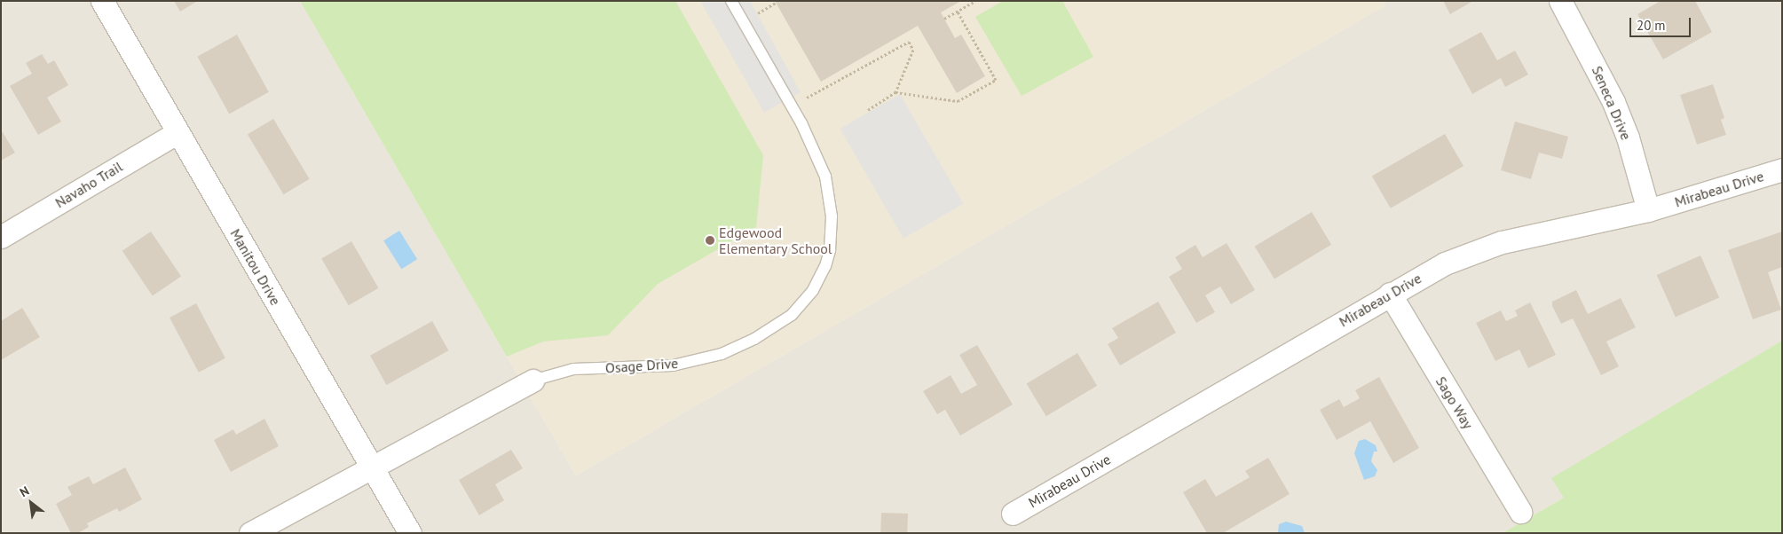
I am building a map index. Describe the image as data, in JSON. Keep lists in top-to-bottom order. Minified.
{"streets":{"street":["Seneca Drive","Navaho Trail","Mirabeau Drive","Manitou Drive","Osage Drive","Sago Way"]},"crossings":[["Seneca Drive","Mirabeau Drive"],["Navaho Trail","Manitou Drive"],["Mirabeau Drive","Sago Way"],["Manitou Drive","Osage Drive"]],"places":["Edgewood Elementary School"],"scale_bar":"20 m","north":"top left"}
